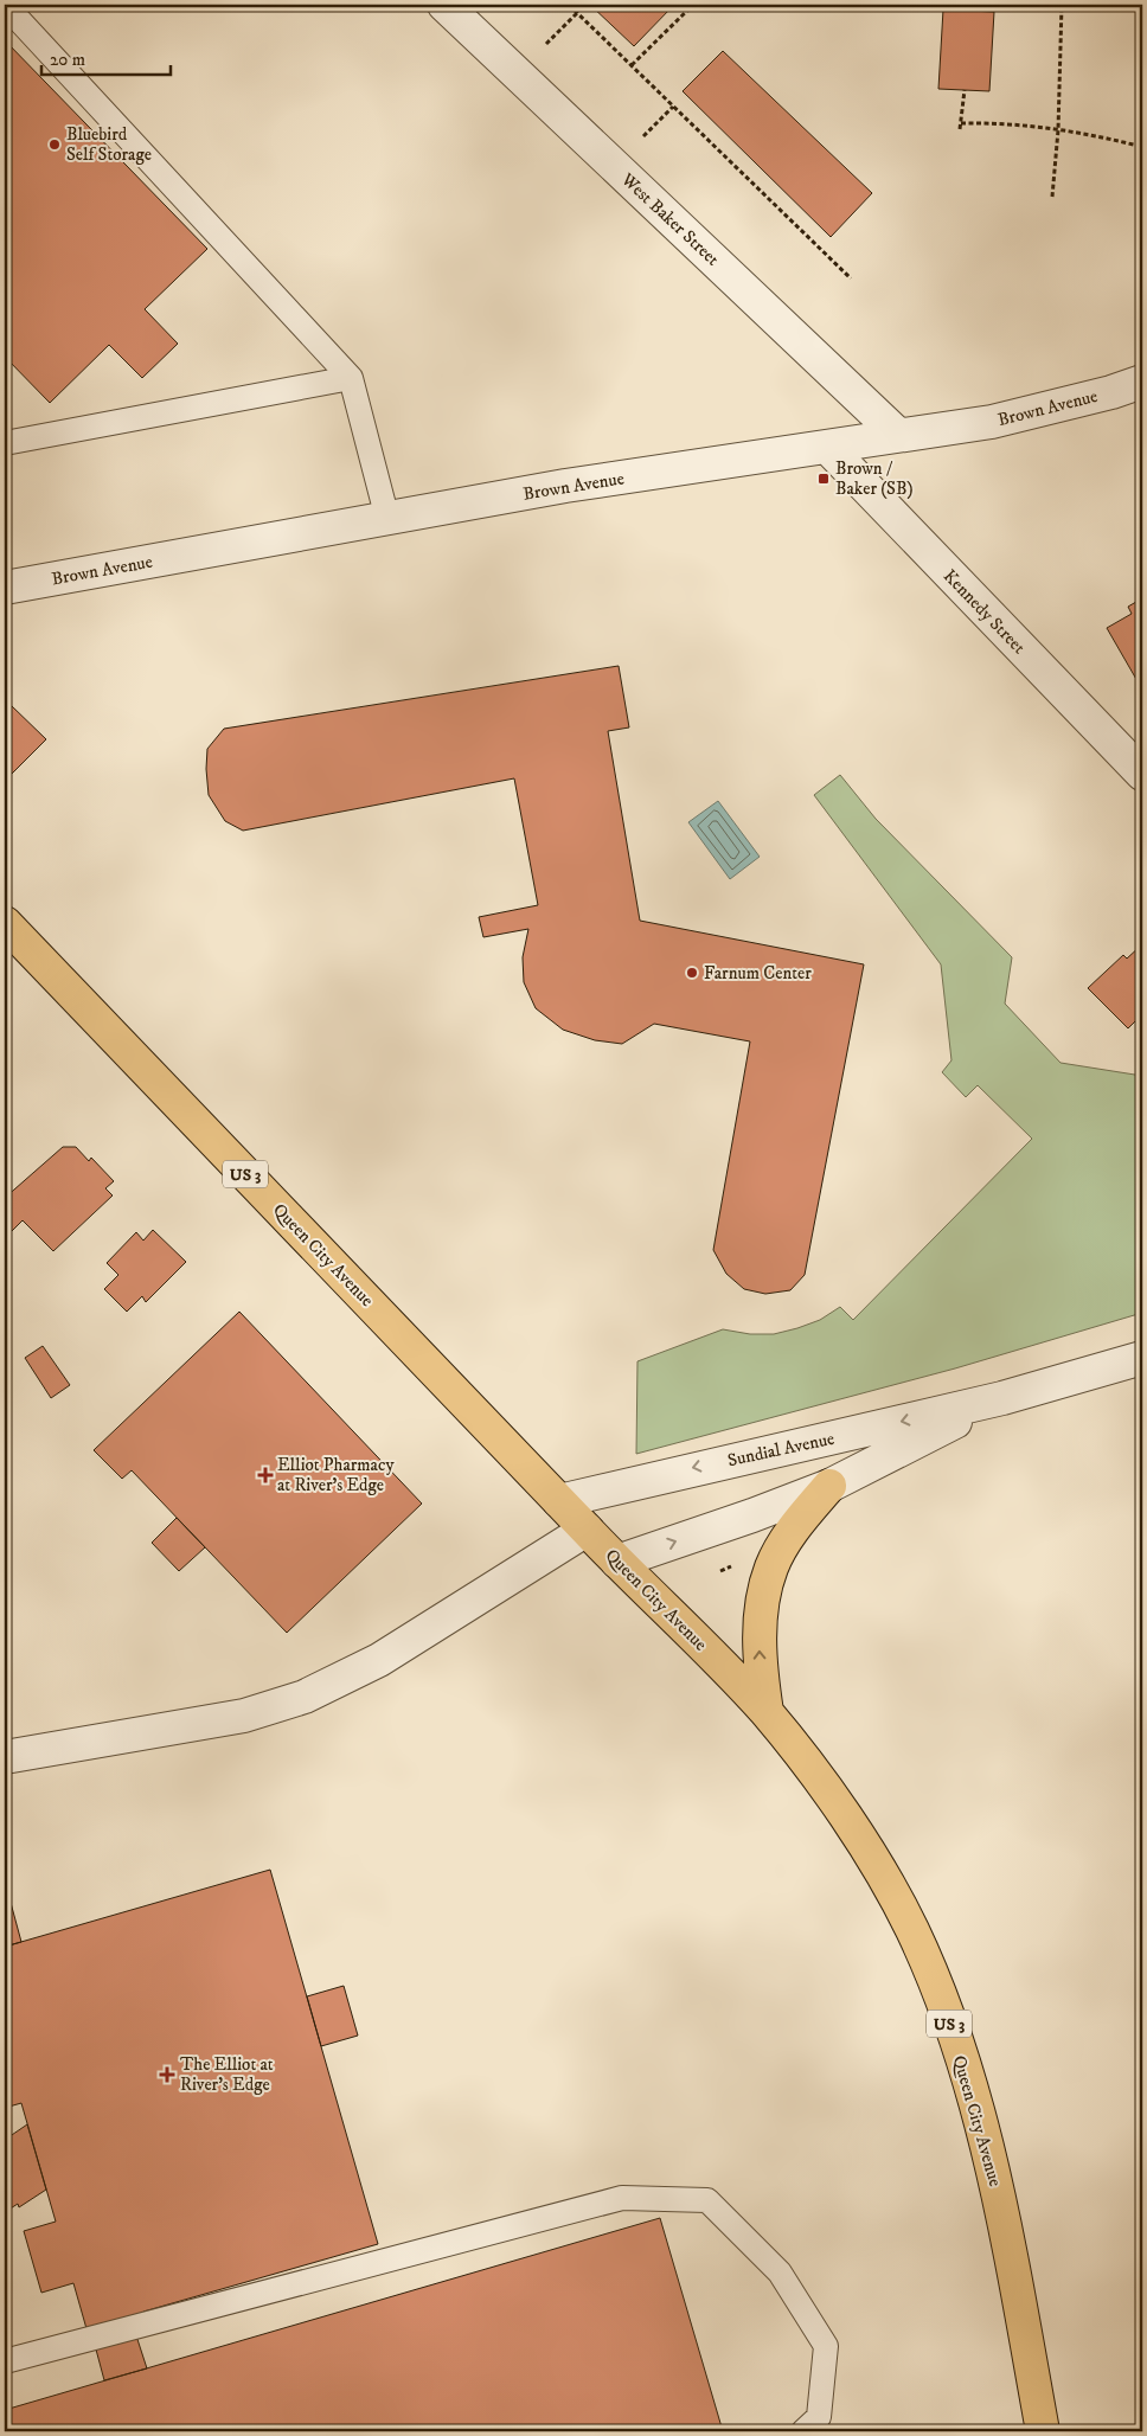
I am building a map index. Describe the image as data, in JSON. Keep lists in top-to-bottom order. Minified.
{"streets":{"main road":["US 3","Queen City Avenue"],"street":["West Baker Street","Brown Avenue","Kennedy Street","Sundial Avenue"]},"crossings":[["West Baker Street","Brown Avenue"],["Brown Avenue","Kennedy Street"],["Queen City Avenue","Sundial Avenue"]],"places":{"other":["Bluebird Self Storage","Farnum Center"],"transit":["Brown / Baker (SB)"],"health":["Elliot Pharmacy at River's Edge","The Elliot at River's Edge"]},"scale_bar":"20 m"}
